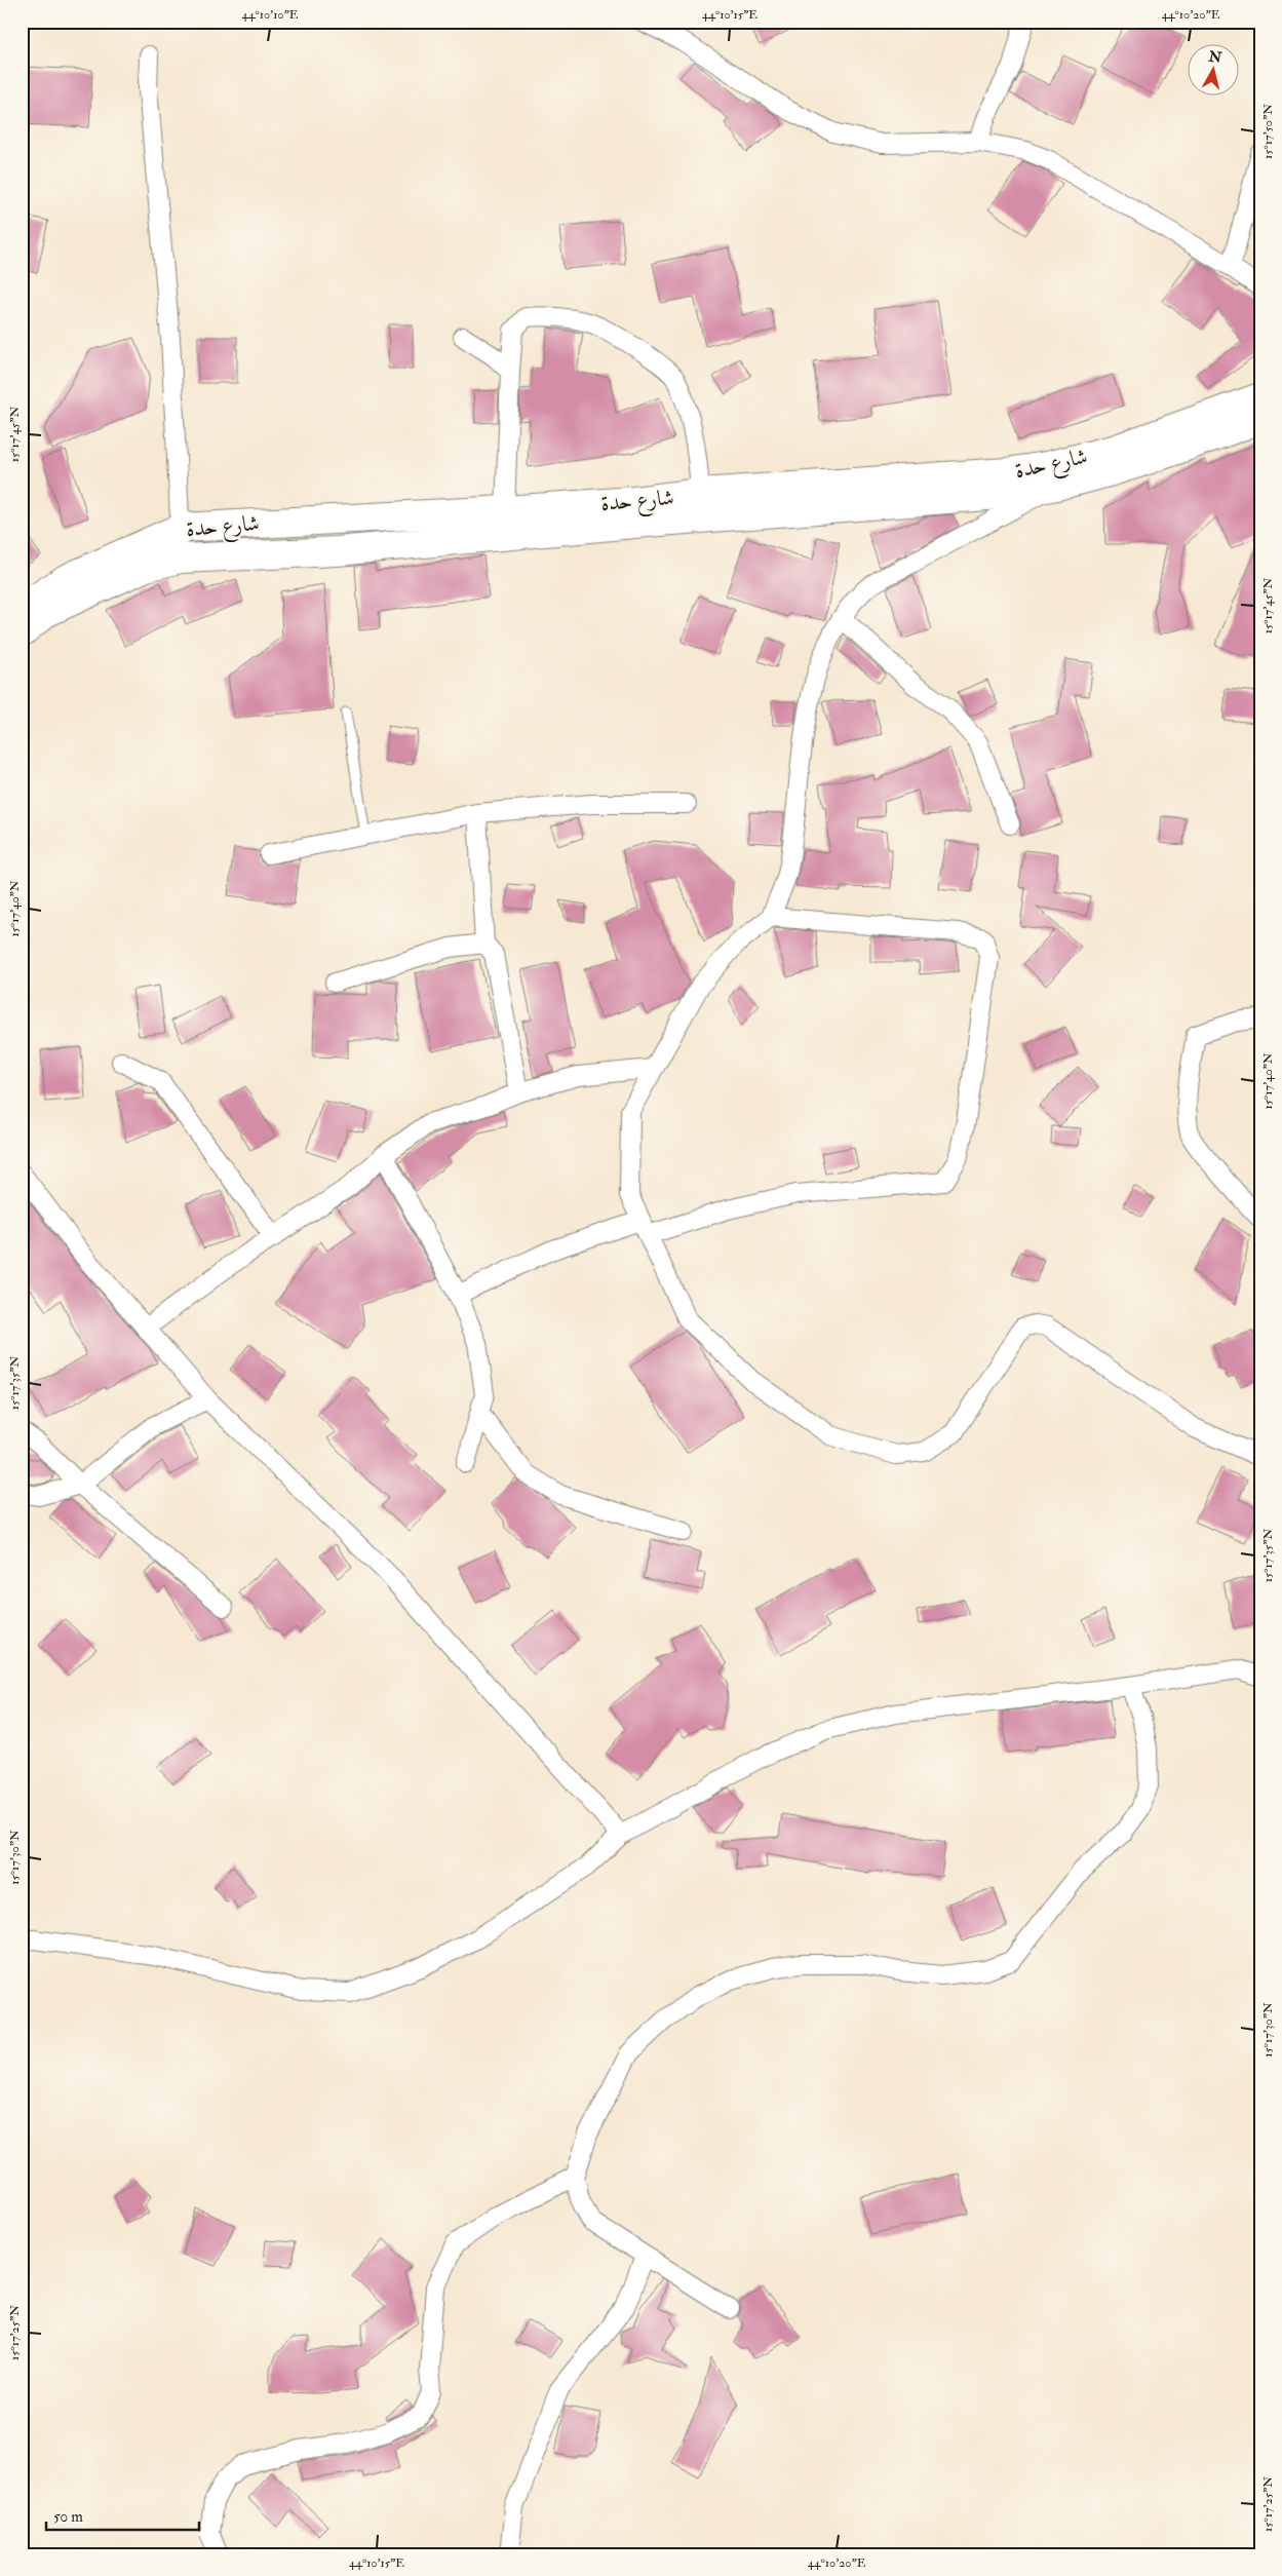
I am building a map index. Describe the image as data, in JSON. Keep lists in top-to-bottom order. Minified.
{"streets":{"main road":["شارع حدة"]},"scale_bar":"50 m","north":"top","coordinates":["44°10'10\"E","44°10'15\"E","44°10'20\"E","15°17'50\"N","15°17'45\"N","15°17'40\"N","15°17'35\"N","15°17'30\"N","15°17'25\"N"]}
